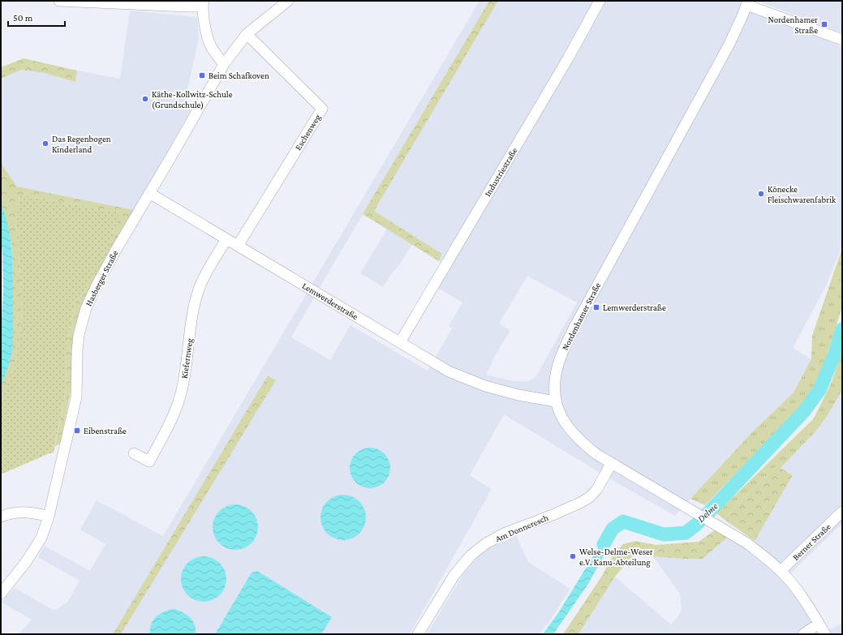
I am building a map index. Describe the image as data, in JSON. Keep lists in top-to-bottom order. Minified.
{"streets":{"street":["Eschenweg","Industriestraße","Hasberger Straße","Lemwerderstraße","Nordenhamer Straße","Kiefernweg","Am Donneresch","Berner Straße"]},"crossings":[["Eschenweg","Hasberger Straße"],["Eschenweg","Lemwerderstraße"],["Industriestraße","Lemwerderstraße"],["Hasberger Straße","Lemwerderstraße"],["Lemwerderstraße","Nordenhamer Straße"],["Lemwerderstraße","Kiefernweg"],["Nordenhamer Straße","Am Donneresch"],["Nordenhamer Straße","Berner Straße"]],"water":["Delme"],"places":{"transit":["Nordenhamer Straße","Beim Schafkoven","Lemwerderstraße","Eibenstraße"],"other":["Käthe-Kollwitz-Schule (Grundschule)","Das Regenbogen Kinderland","Könecke Fleischwarenfabrik","Welse-Delme-Weser e.V. Kanu-Abteilung"]},"scale_bar":"50 m"}
